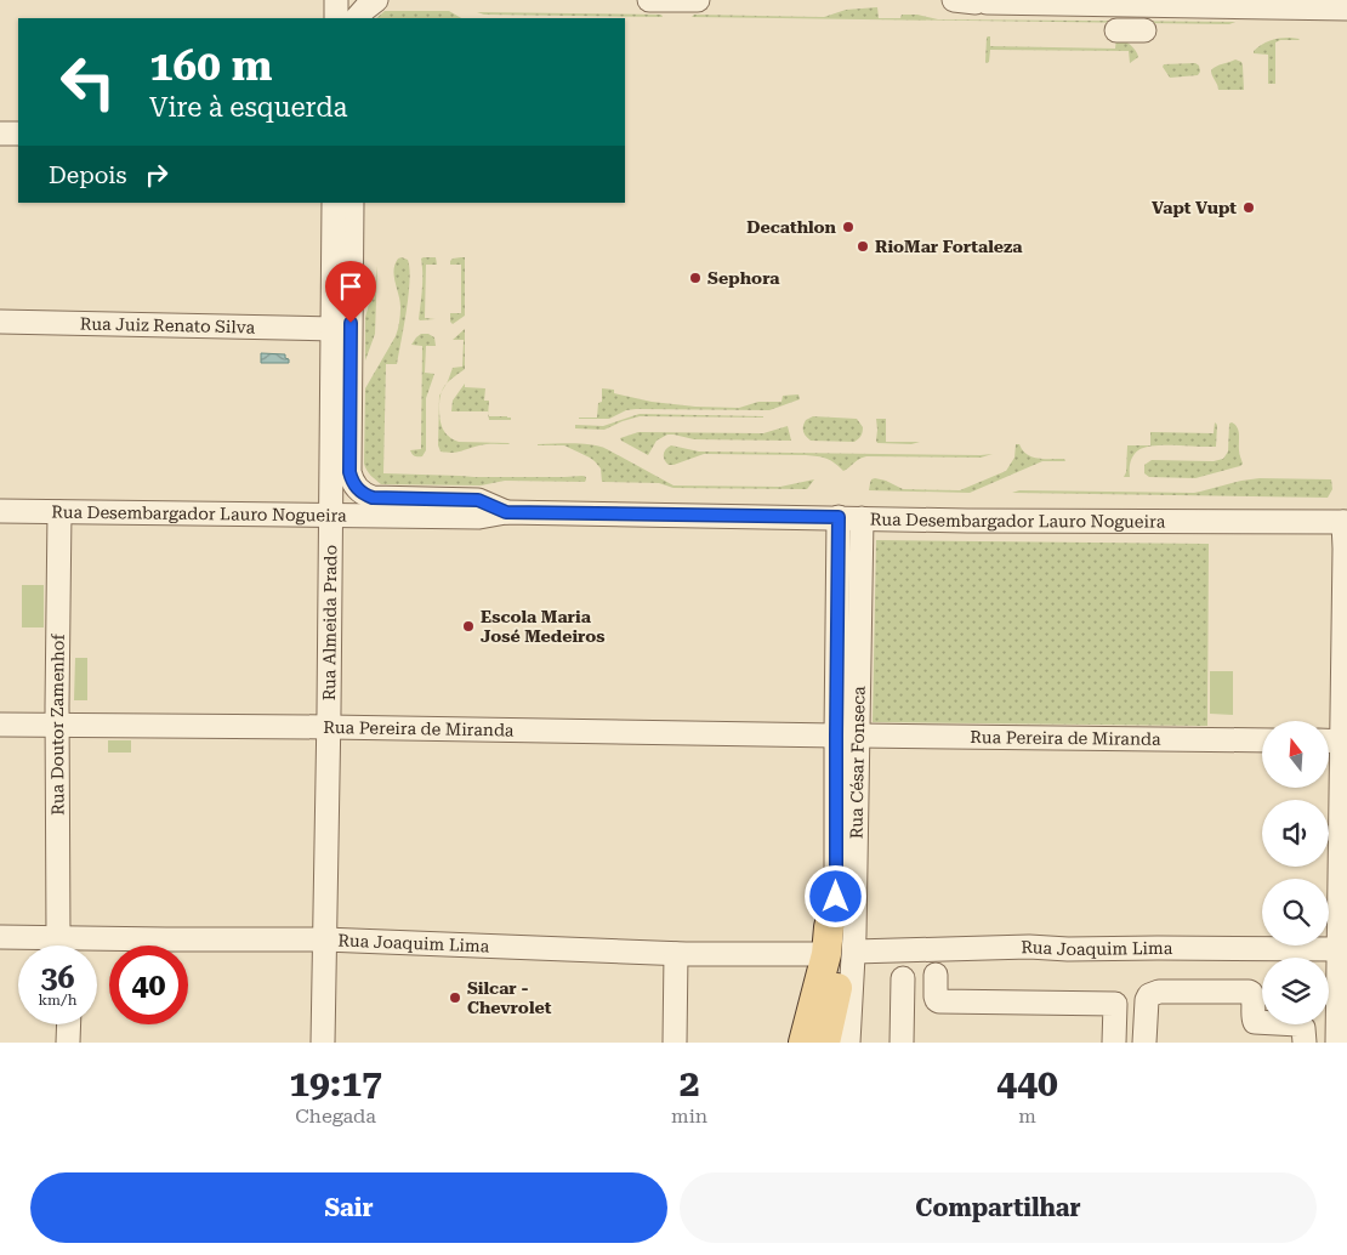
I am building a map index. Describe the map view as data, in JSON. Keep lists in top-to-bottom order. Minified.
{"streets":{"street":["Rua Juiz Renato Silva","Rua Desembargador Lauro Nogueira","Rua Almeida Prado","Rua Doutor Zamenhof","Rua Pereira de Miranda","Rua César Fonseca","Rua Joaquim Lima"]},"crossings":[["Rua Juiz Renato Silva","Rua Almeida Prado"],["Rua Desembargador Lauro Nogueira","Rua Almeida Prado"],["Rua Desembargador Lauro Nogueira","Rua Doutor Zamenhof"],["Rua Desembargador Lauro Nogueira","Rua César Fonseca"],["Rua Almeida Prado","Rua Pereira de Miranda"],["Rua Almeida Prado","Rua Joaquim Lima"],["Rua Doutor Zamenhof","Rua Pereira de Miranda"],["Rua Doutor Zamenhof","Rua Joaquim Lima"],["Rua Pereira de Miranda","Rua César Fonseca"],["Rua César Fonseca","Rua Joaquim Lima"]],"places":["Vapt Vupt","Decathlon","RioMar Fortaleza","Sephora","Escola Maria José Medeiros","Silcar - Chevrolet"],"north":"top","page":{"turn":["160 m","Vire à esquerda"],"then":"Depois","speed":"36 km/h","limit":"40","eta":["19:17","Chegada","2","min","440","m"],"buttons":["Sair","Compartilhar"]}}
